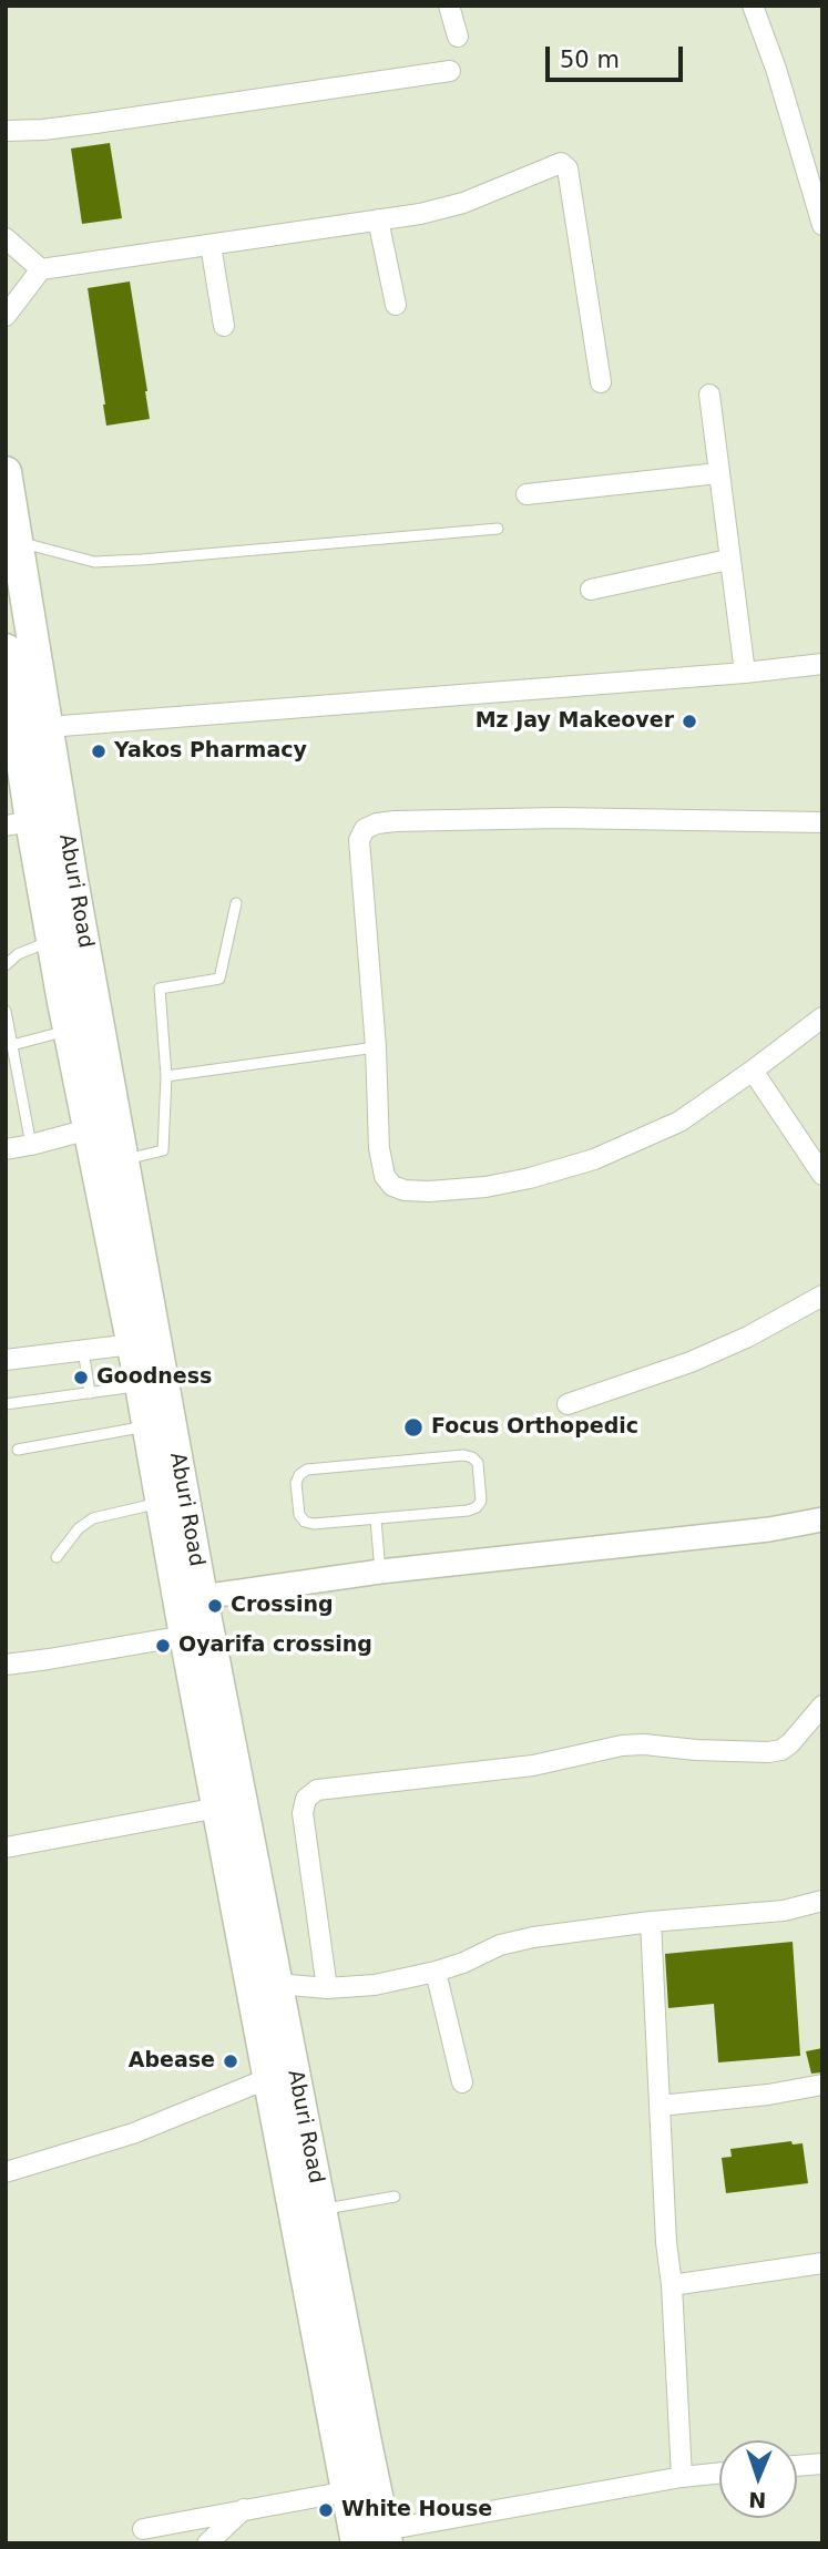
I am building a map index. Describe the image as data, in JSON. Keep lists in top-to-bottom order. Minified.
{"streets":{"highway":["Aburi Road"]},"places":["Mz Jay Makeover","Yakos Pharmacy","Goodness","Focus Orthopedic","Crossing","Oyarifa crossing","Abease","White House"],"scale_bar":"50 m","north":"bottom"}
